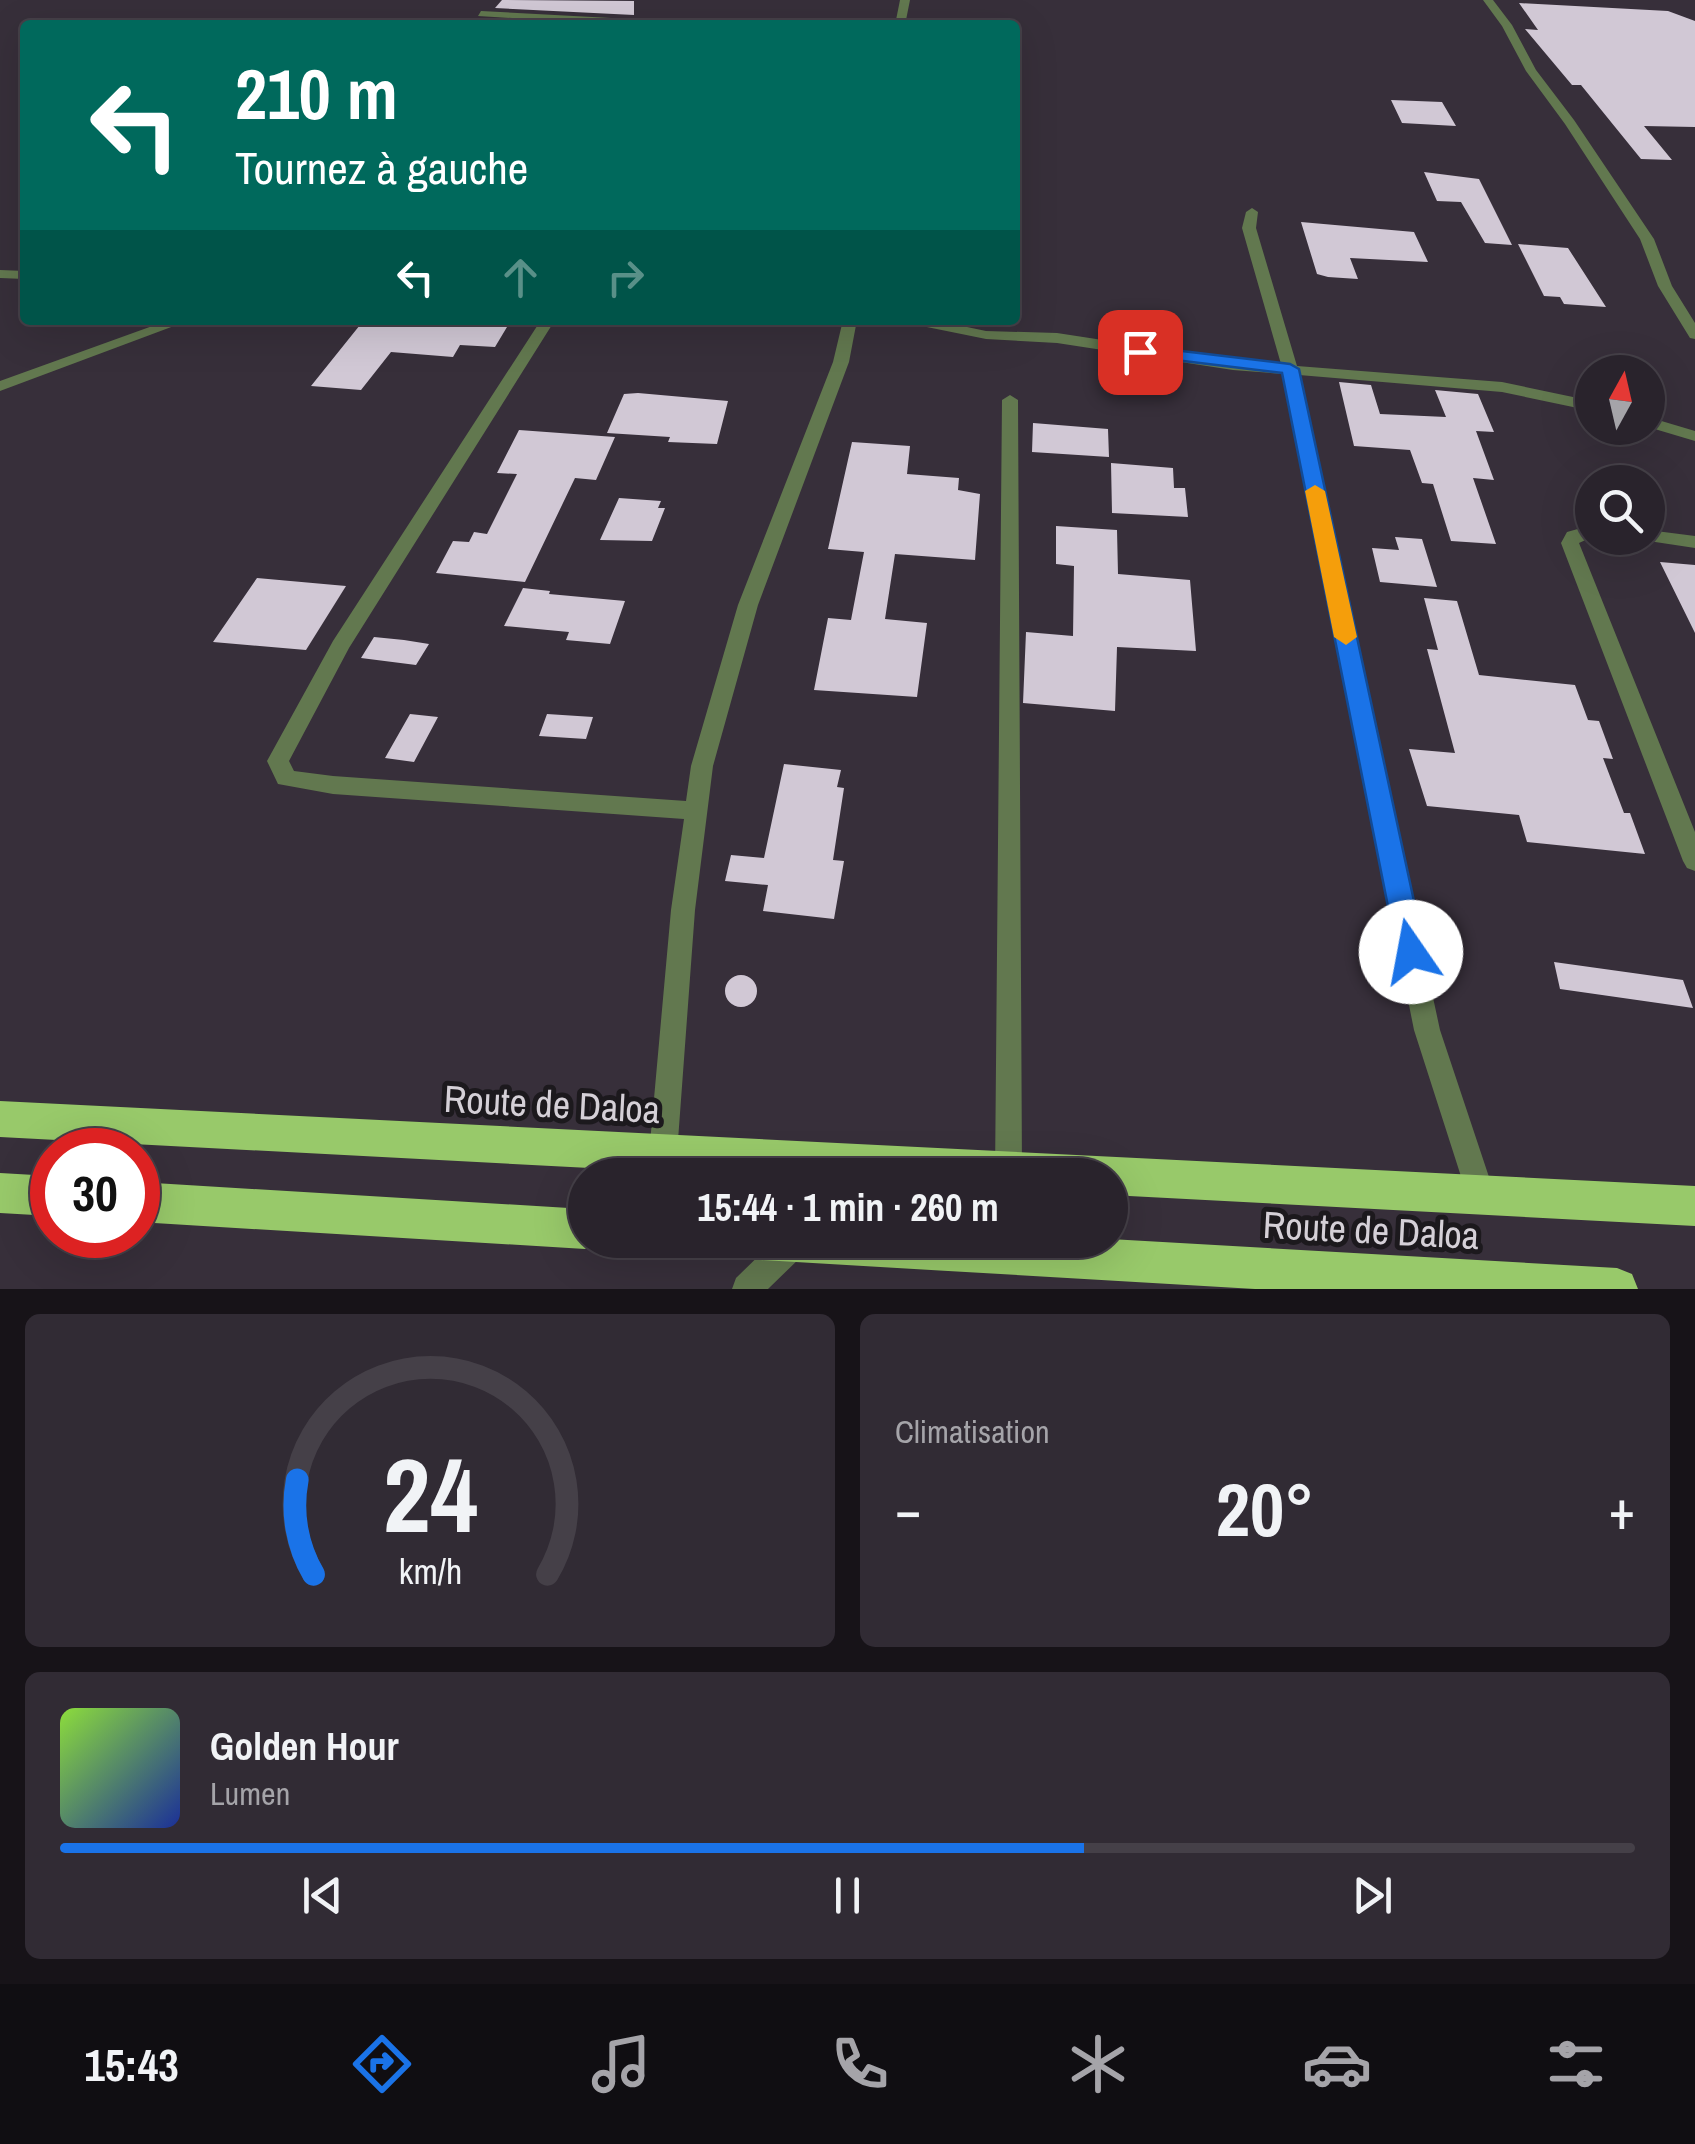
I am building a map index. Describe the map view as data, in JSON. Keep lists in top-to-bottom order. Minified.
{"streets":{"highway":["Route de Daloa"]},"north":"top","page":{"turn":["210 m","Tournez à gauche"],"limit":"30","trip":"15:44 · 1 min · 260 m","tile":"Climatisation","heat":["−","20°","+"],"song":["Golden Hour","Lumen"],"tabs":"15:43","gauge":["24","km/h"]}}
